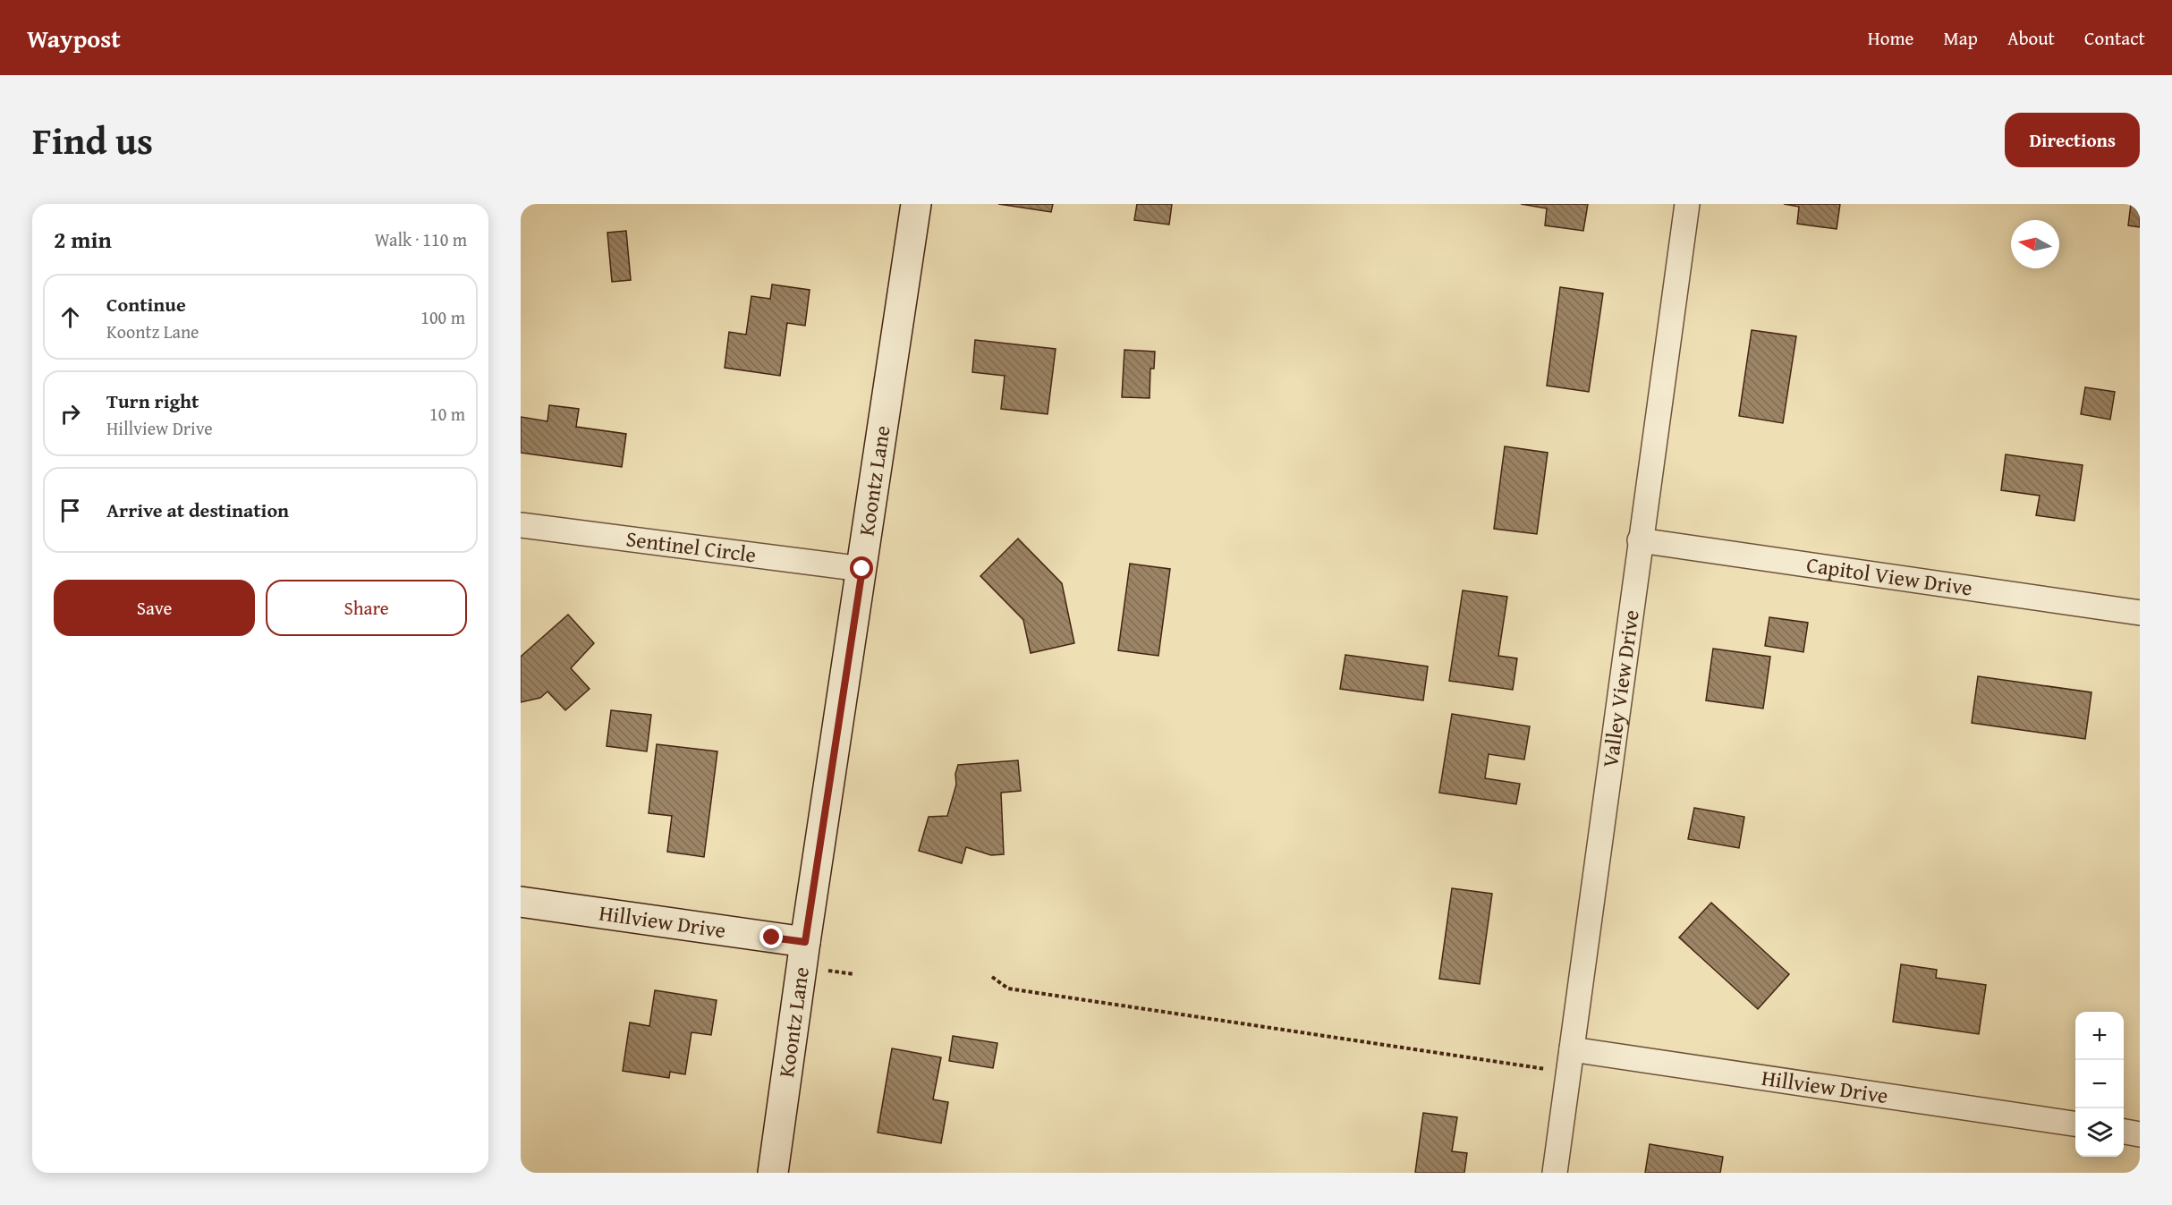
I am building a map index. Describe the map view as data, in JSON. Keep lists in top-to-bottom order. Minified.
{"streets":{"street":["Koontz Lane","Sentinel Circle","Capitol View Drive","Valley View Drive","Hillview Drive"]},"crossings":[["Koontz Lane","Sentinel Circle"],["Koontz Lane","Hillview Drive"],["Capitol View Drive","Valley View Drive"],["Valley View Drive","Hillview Drive"]],"north":"left","page":{"header":"Waypost","nav":["Home","Map","About","Contact"],"title":"Find us","buttons":["Directions",["Save","Share"]],"heading":["2 min","Walk · 110 m"],"list":[["Continue","Koontz Lane","100 m"],["Turn right","Hillview Drive","10 m"],"Arrive at destination"],"map_buttons":["+","−"]}}
